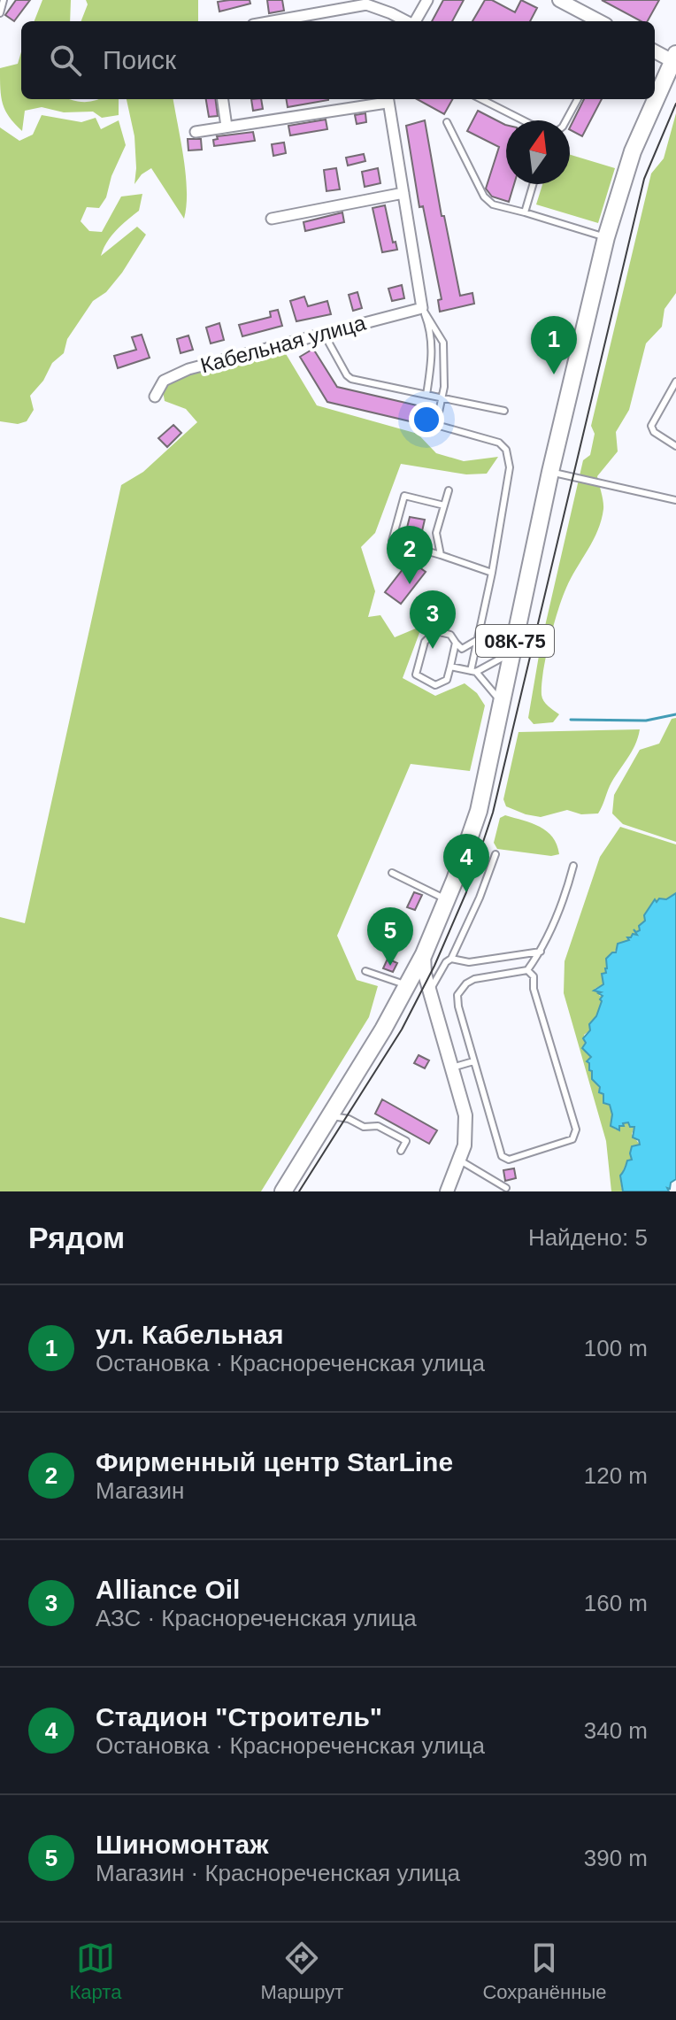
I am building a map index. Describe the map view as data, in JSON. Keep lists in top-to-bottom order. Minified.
{"streets":{"main road":["08К-75"],"street":["Кабельная улица"]},"north":"top","page":{"search":"Поиск","pins":["1","2","3","4","5"],"heading":["Рядом","Найдено: 5"],"list":[{"mark":"1","name":"ул. Кабельная","note":"Остановка · Краснореченская улица","value":"100 m"},{"mark":"2","name":"Фирменный центр StarLine","note":"Магазин","value":"120 m"},{"mark":"3","name":"Alliance Oil","note":"АЗС · Краснореченская улица","value":"160 m"},{"mark":"4","name":"Стадион \"Строитель\"","note":"Остановка · Краснореченская улица","value":"340 m"},{"mark":"5","name":"Шиномонтаж","note":"Магазин · Краснореченская улица","value":"390 m"}],"nav":["Карта","Маршрут","Сохранённые"]}}
